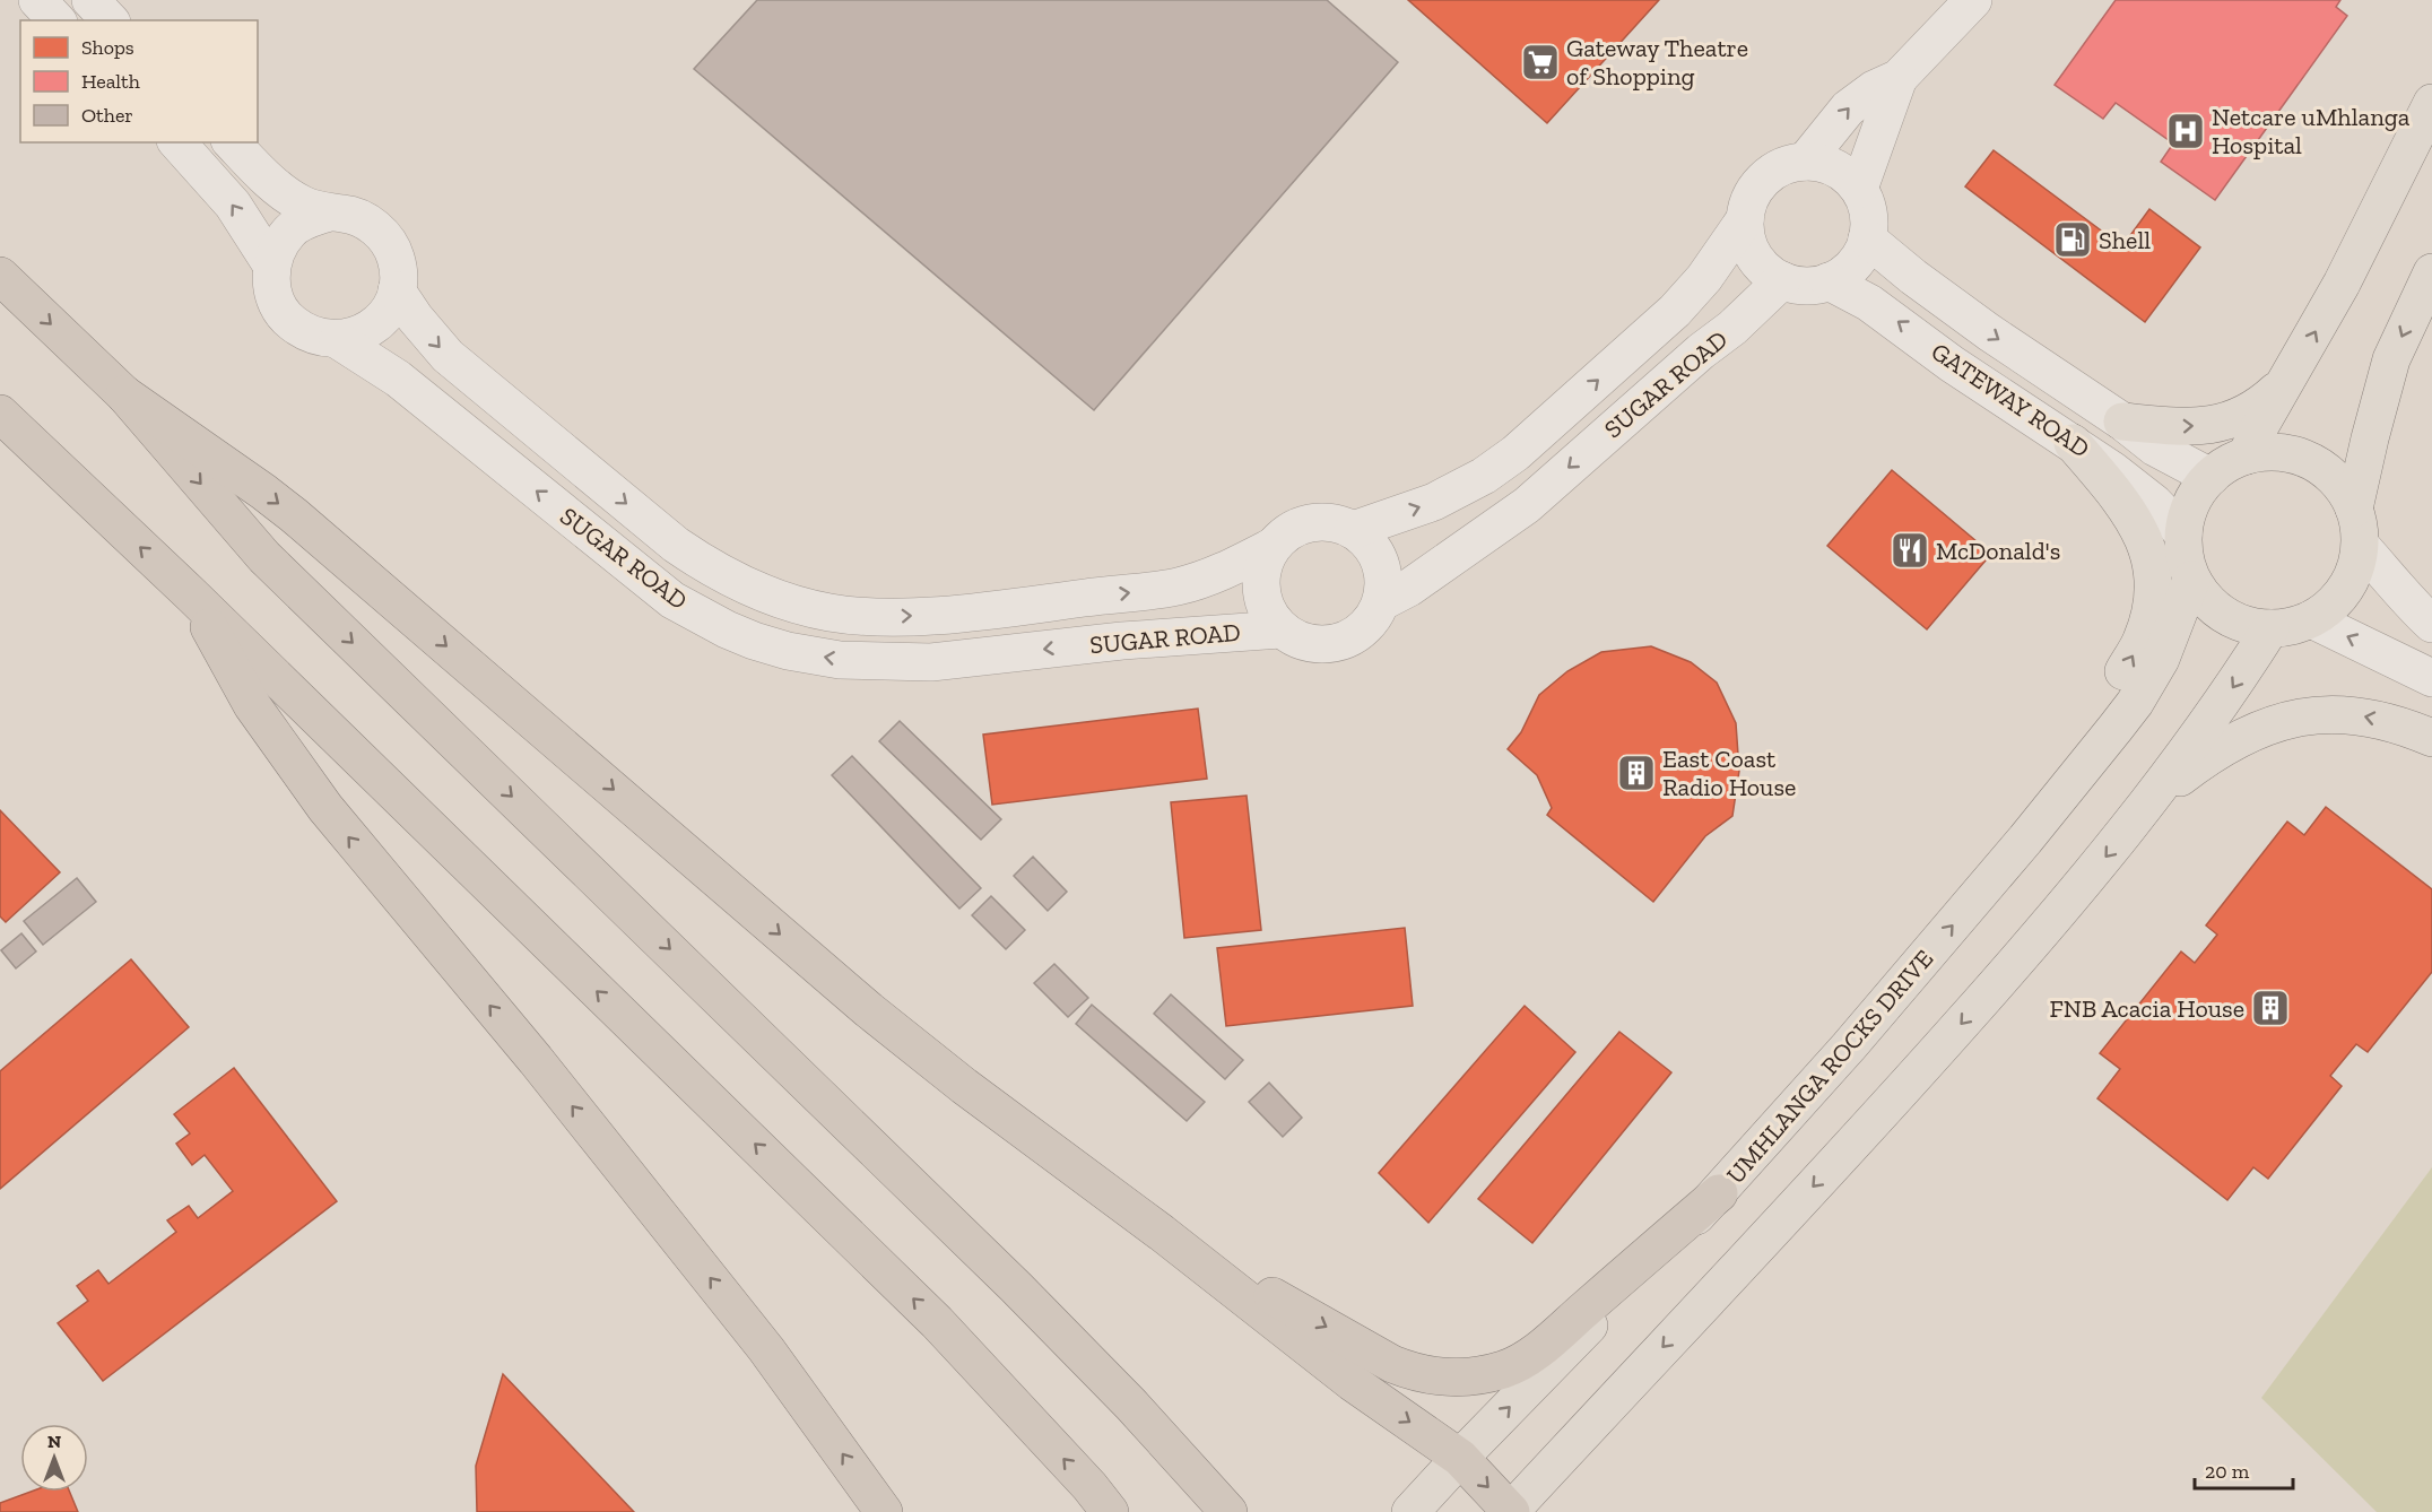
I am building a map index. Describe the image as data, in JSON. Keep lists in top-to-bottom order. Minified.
{"streets":{"main road":["UMHLANGA ROCKS DRIVE"],"street":["SUGAR ROAD","GATEWAY ROAD"]},"crossings":[["SUGAR ROAD","GATEWAY ROAD"],["GATEWAY ROAD","UMHLANGA ROCKS DRIVE"]],"places":{"supermarket":["Gateway Theatre of Shopping"],"hospital":["Netcare uMhlanga Hospital"],"fuel station":["Shell"],"restaurant":["McDonald's"],"building":["East Coast Radio House","FNB Acacia House"]},"legend":["Shops","Health","Other"],"scale_bar":"20 m","north":"top"}
